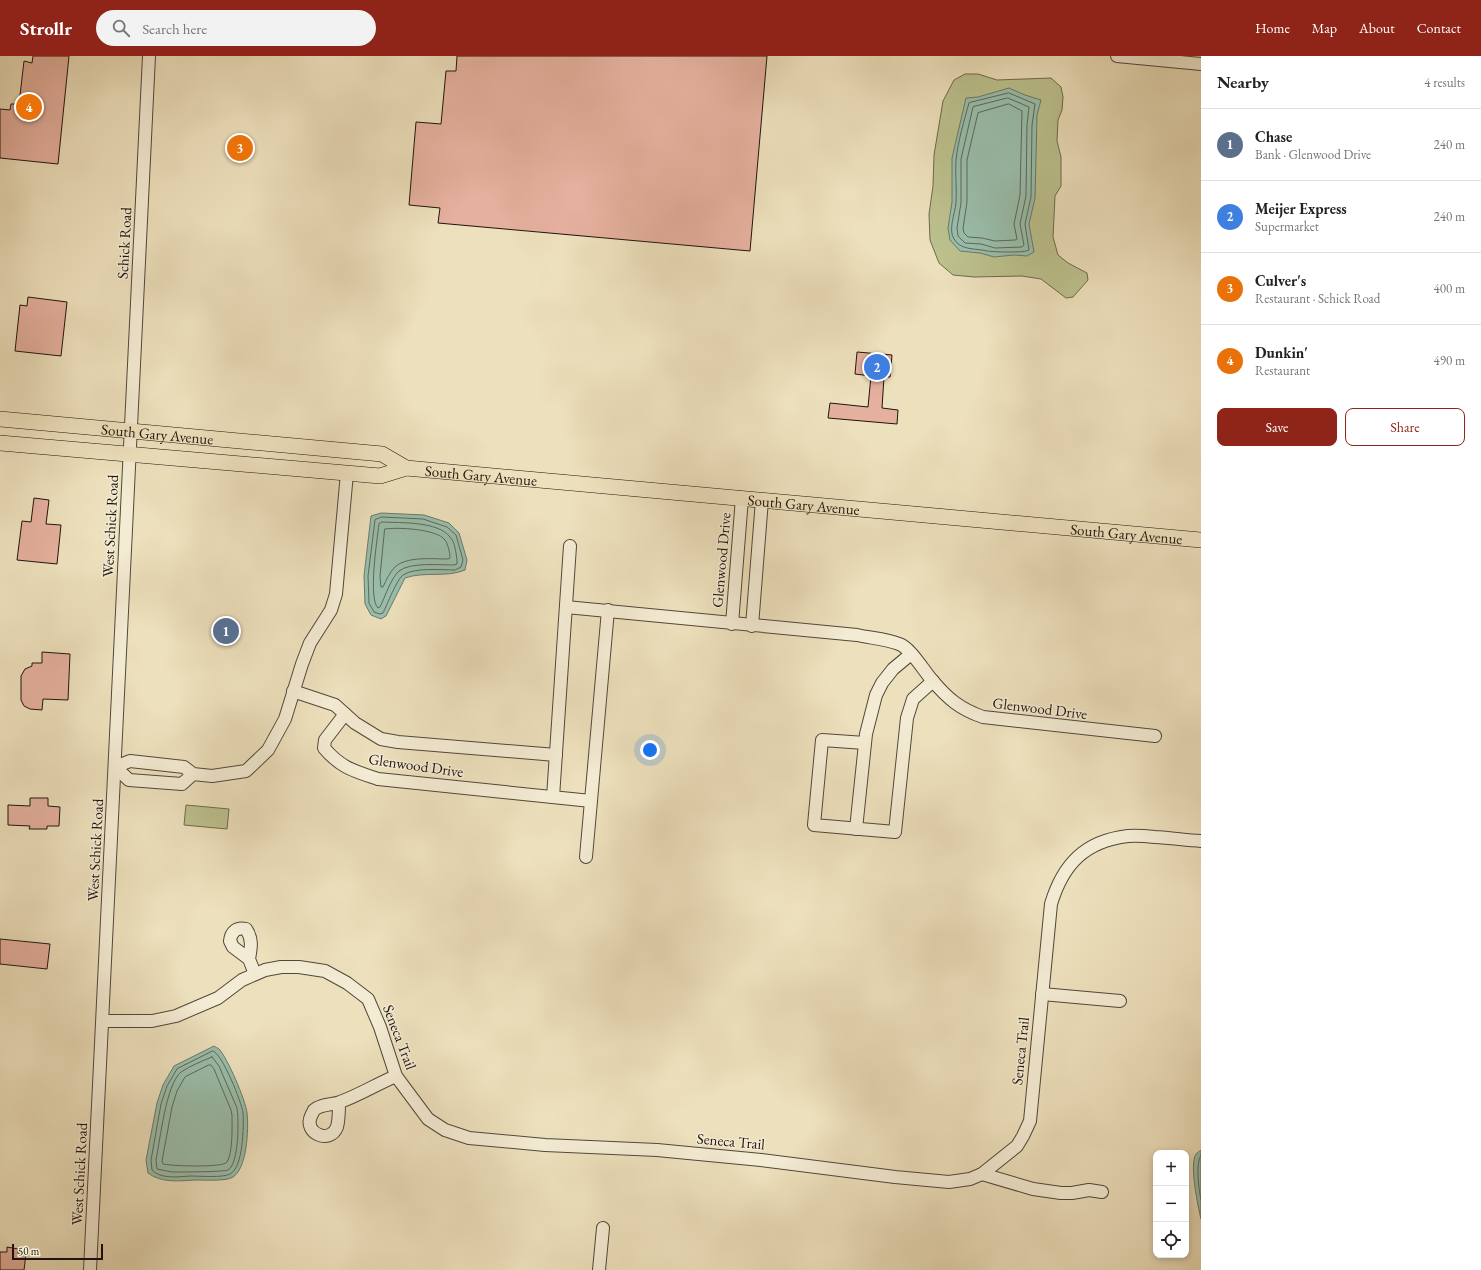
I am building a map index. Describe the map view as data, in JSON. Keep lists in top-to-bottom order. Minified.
{"streets":{"main road":["South Gary Avenue"],"street":["Schick Road","West Schick Road","Glenwood Drive","Seneca Trail"]},"crossings":[["Schick Road","South Gary Avenue"],["Schick Road","West Schick Road"],["South Gary Avenue","West Schick Road"],["South Gary Avenue","Glenwood Drive"],["West Schick Road","Seneca Trail"]],"scale_bar":"50 m","page":{"header":"Strollr","search":"Search here","nav":["Home","Map","About","Contact"],"heading":["Nearby","4 results"],"pins":["4","3","2","1"],"list":[{"mark":"1","name":"Chase","note":"Bank · Glenwood Drive","value":"240 m"},{"mark":"2","name":"Meijer Express","note":"Supermarket","value":"240 m"},{"mark":"3","name":"Culver's","note":"Restaurant · Schick Road","value":"400 m"},{"mark":"4","name":"Dunkin'","note":"Restaurant","value":"490 m"}],"buttons":["Save","Share"],"map_buttons":["+","−"],"scale":"50 m"}}
